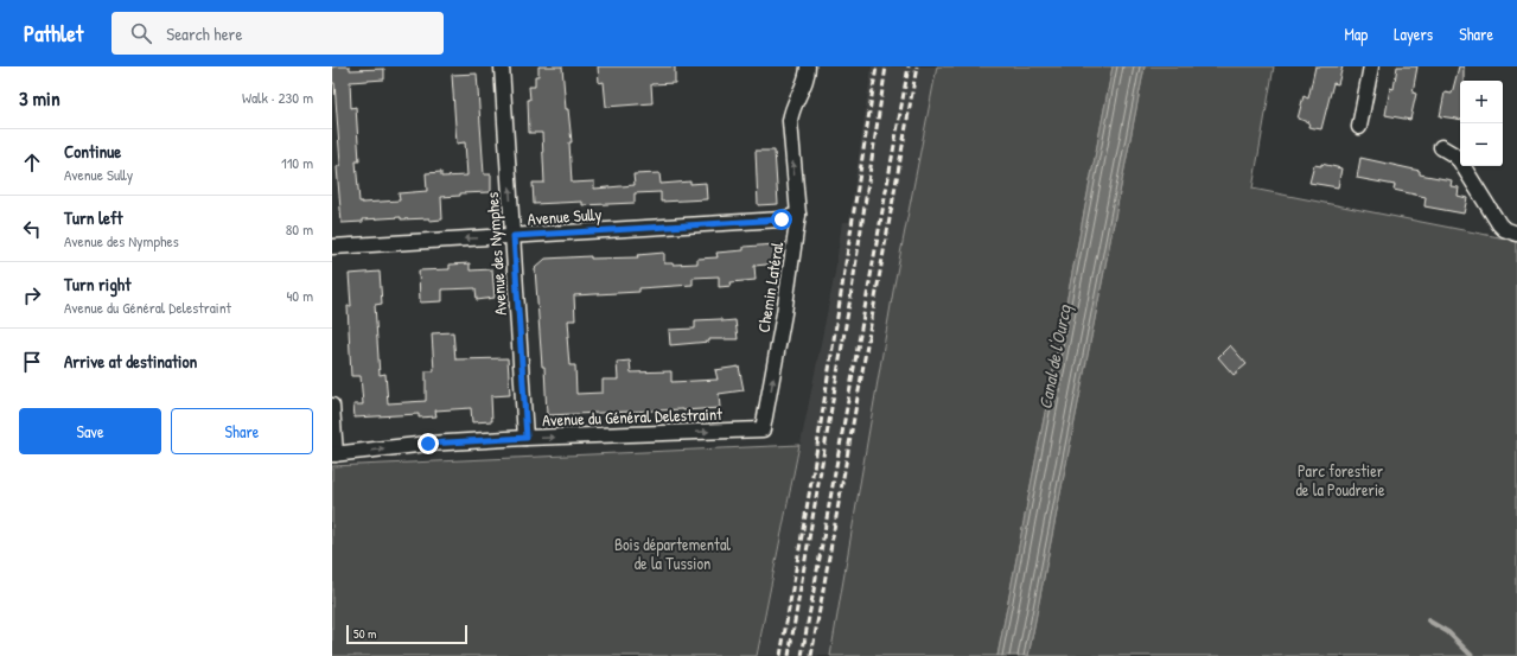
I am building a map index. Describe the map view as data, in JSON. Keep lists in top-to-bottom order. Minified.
{"streets":{"street":["Avenue Sully","Avenue des Nymphes","Chemin Latéral","Avenue du Général Delestraint"]},"crossings":[["Avenue Sully","Avenue des Nymphes"],["Avenue Sully","Chemin Latéral"],["Avenue des Nymphes","Avenue du Général Delestraint"],["Chemin Latéral","Avenue du Général Delestraint"]],"one_way":["Avenue Sully","Avenue des Nymphes","Chemin Latéral","Avenue du Général Delestraint"],"water":["Canal de l'Ourcq"],"parks":["Parc forestier de la Poudrerie","Bois départemental de la Tussion"],"scale_bar":"50 m","page":{"header":"Pathlet","search":"Search here","nav":["Map","Layers","Share"],"heading":["3 min","Walk · 230 m"],"map_buttons":["+","−"],"list":[["Continue","Avenue Sully","110 m"],["Turn left","Avenue des Nymphes","80 m"],["Turn right","Avenue du Général Delestraint","40 m"],"Arrive at destination"],"buttons":["Save","Share"],"scale":"50 m"}}
